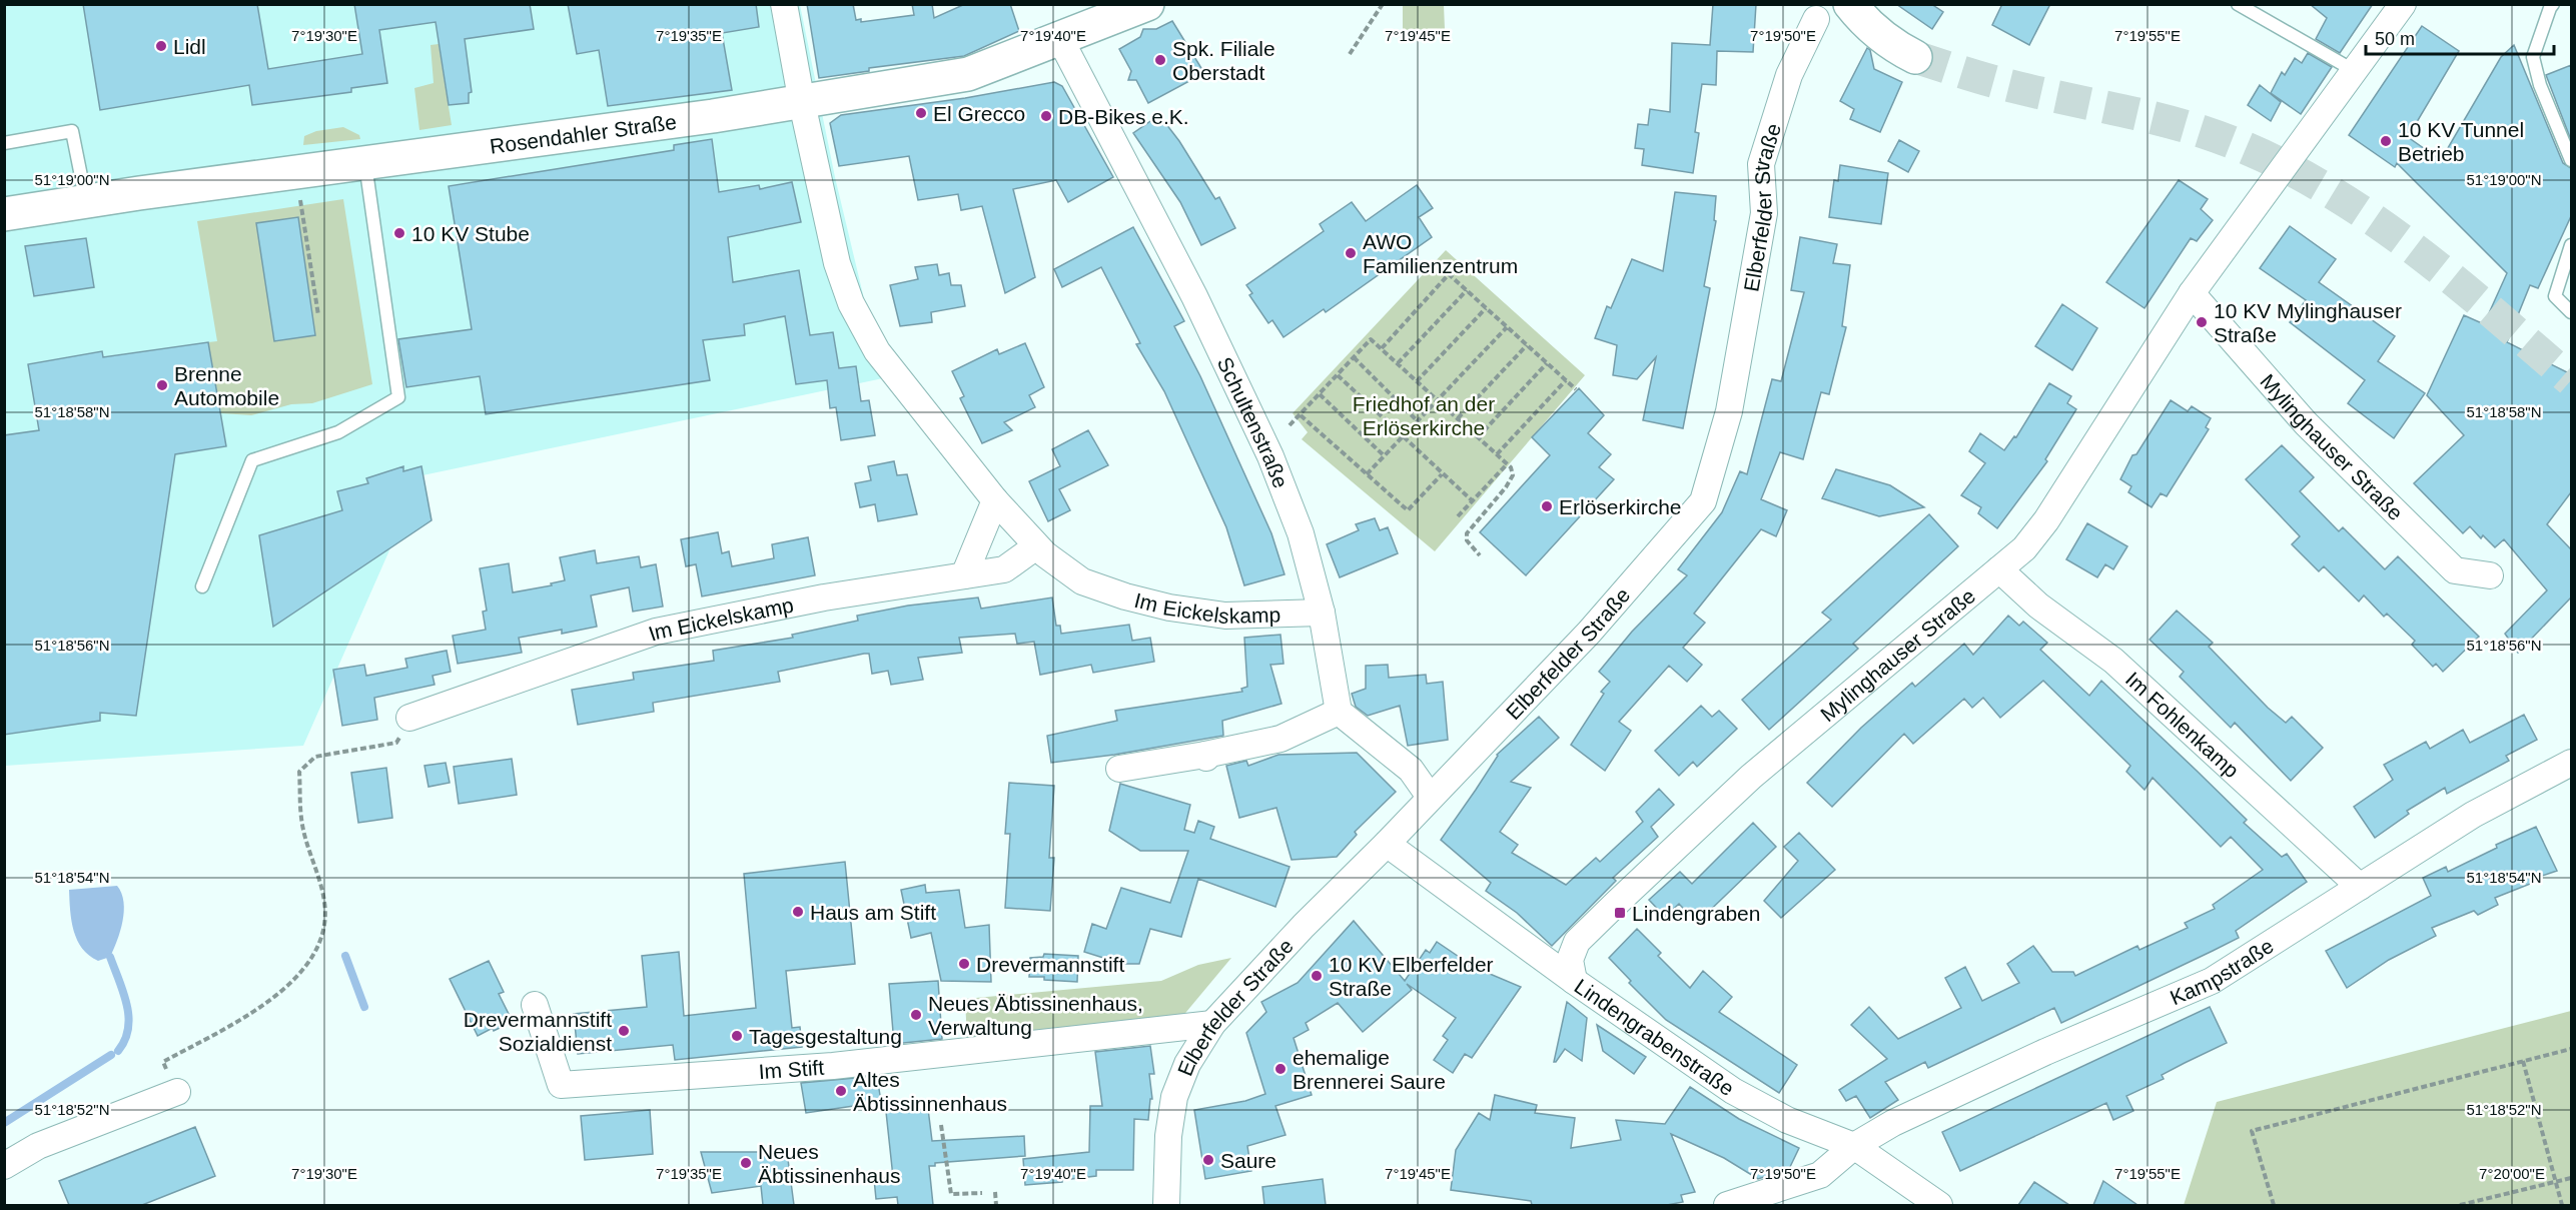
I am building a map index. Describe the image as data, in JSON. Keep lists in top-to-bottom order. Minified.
{"streets":{"main road":["Rosendahler Straße"],"street":["Elberfelder Straße","Schultenstraße","Mylinghauser Straße","Im Eickelskamp","Im Fohlenkamp","Kampstraße","Lindengrabenstraße","Im Stift"]},"crossings":[["Rosendahler Straße","Schultenstraße"],["Rosendahler Straße","Im Eickelskamp"],["Elberfelder Straße","Lindengrabenstraße"],["Elberfelder Straße","Im Stift"],["Schultenstraße","Im Eickelskamp"],["Mylinghauser Straße","Im Fohlenkamp"],["Mylinghauser Straße","Lindengrabenstraße"],["Im Fohlenkamp","Kampstraße"],["Kampstraße","Lindengrabenstraße"]],"parks":["Friedhof an der Erlöserkirche"],"places":{"other":["Lidl","Spk. Filiale Oberstadt","El Grecco","DB-Bikes e.K.","10 KV Tunnel Betrieb","10 KV Stube","AWO Familienzentrum","10 KV Mylinghauser Straße","Brenne Automobile","Erlöserkirche","Haus am Stift","Drevermannstift","10 KV Elberfelder Straße","Neues Äbtissinenhaus, Verwaltung","Drevermannstift Sozialdienst","Tagesgestaltung","ehemalige Brennerei Saure","Altes Äbtissinnenhaus","Saure","Neues Äbtissinenhaus"],"transit":["Lindengraben"]},"scale_bar":"50 m","coordinates":["7°19'30\"E","7°19'35\"E","7°19'40\"E","7°19'45\"E","7°19'50\"E","7°19'55\"E","51°19'00\"N","51°18'58\"N","51°18'56\"N","51°18'54\"N","51°18'52\"N","7°20'00\"E"]}
